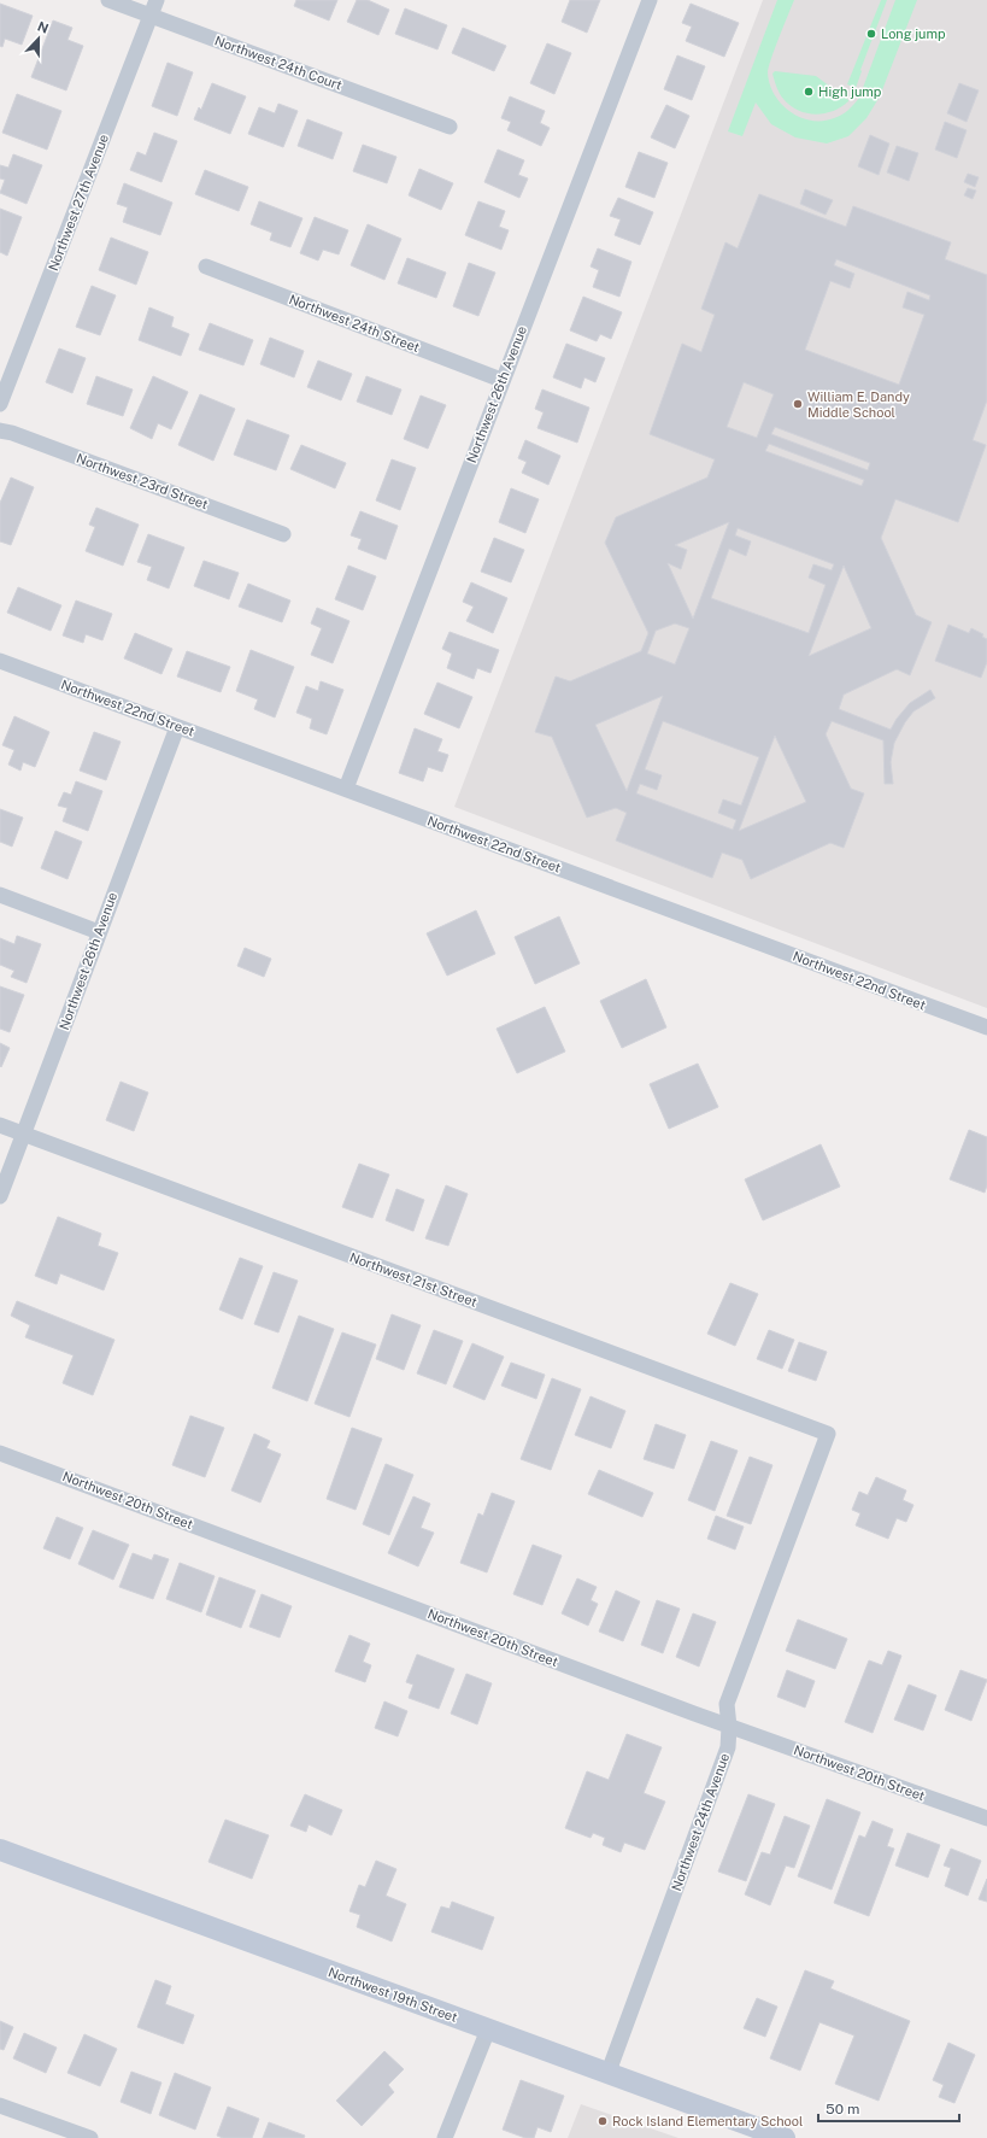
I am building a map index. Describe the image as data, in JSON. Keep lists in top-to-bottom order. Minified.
{"streets":{"street":["Northwest 24th Court","Northwest 27th Avenue","Northwest 24th Street","Northwest 26th Avenue","Northwest 23rd Street","Northwest 22nd Street","Northwest 21st Street","Northwest 20th Street","Northwest 24th Avenue","Northwest 19th Street"]},"crossings":[["Northwest 24th Court","Northwest 27th Avenue"],["Northwest 24th Street","Northwest 26th Avenue"],["Northwest 26th Avenue","Northwest 22nd Street"],["Northwest 26th Avenue","Northwest 21st Street"],["Northwest 21st Street","Northwest 24th Avenue"],["Northwest 20th Street","Northwest 24th Avenue"],["Northwest 24th Avenue","Northwest 19th Street"]],"places":["Long jump","High jump","William E. Dandy Middle School","Rock Island Elementary School"],"scale_bar":"50 m","north":"top"}
